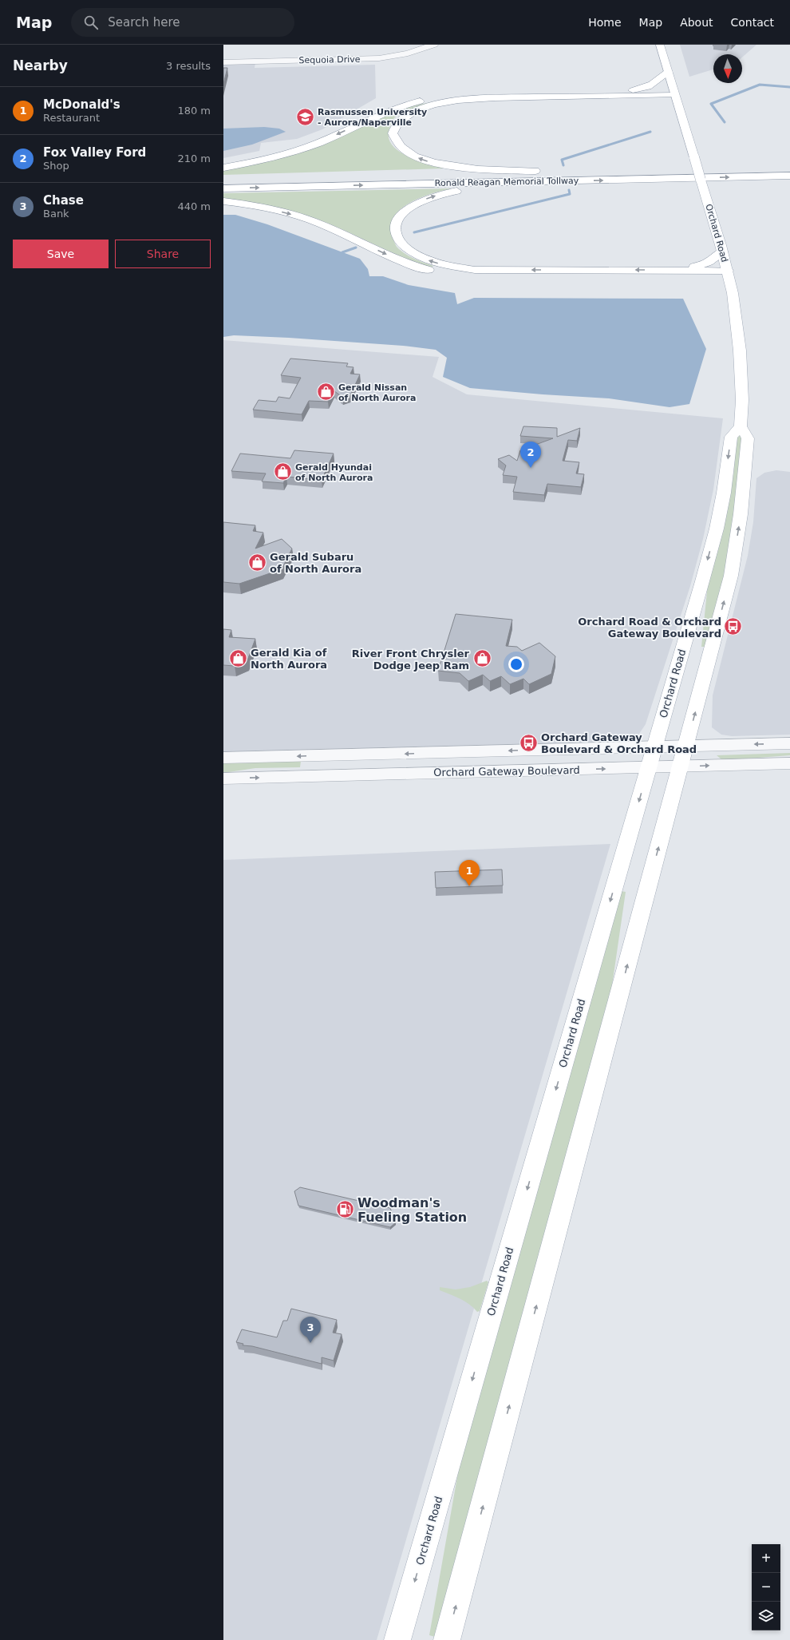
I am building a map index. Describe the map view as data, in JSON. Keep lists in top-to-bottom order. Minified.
{"streets":{"main road":["Ronald Reagan Memorial Tollway","Orchard Road"],"street":["Sequoia Drive","Orchard Gateway Boulevard"]},"crossings":[["Orchard Road","Orchard Gateway Boulevard"]],"places":{"school or university":["Rasmussen University - Aurora/Naperville"],"shop":["Gerald Nissan of North Aurora","Gerald Hyundai of North Aurora","Gerald Subaru of North Aurora","Gerald Kia of North Aurora","River Front Chrysler Dodge Jeep Ram"],"bus stop":["Orchard Road & Orchard Gateway Boulevard","Orchard Gateway Boulevard & Orchard Road"],"fuel station":["Woodman's Fueling Station"]},"north":"bottom","page":{"header":"Map","search":"Search here","nav":["Home","Map","About","Contact"],"heading":["Nearby","3 results"],"list":[{"mark":"1","name":"McDonald's","note":"Restaurant","value":"180 m"},{"mark":"2","name":"Fox Valley Ford","note":"Shop","value":"210 m"},{"mark":"3","name":"Chase","note":"Bank","value":"440 m"}],"buttons":["Save","Share"],"pins":["2","1","3"],"map_buttons":["+","−"]}}
